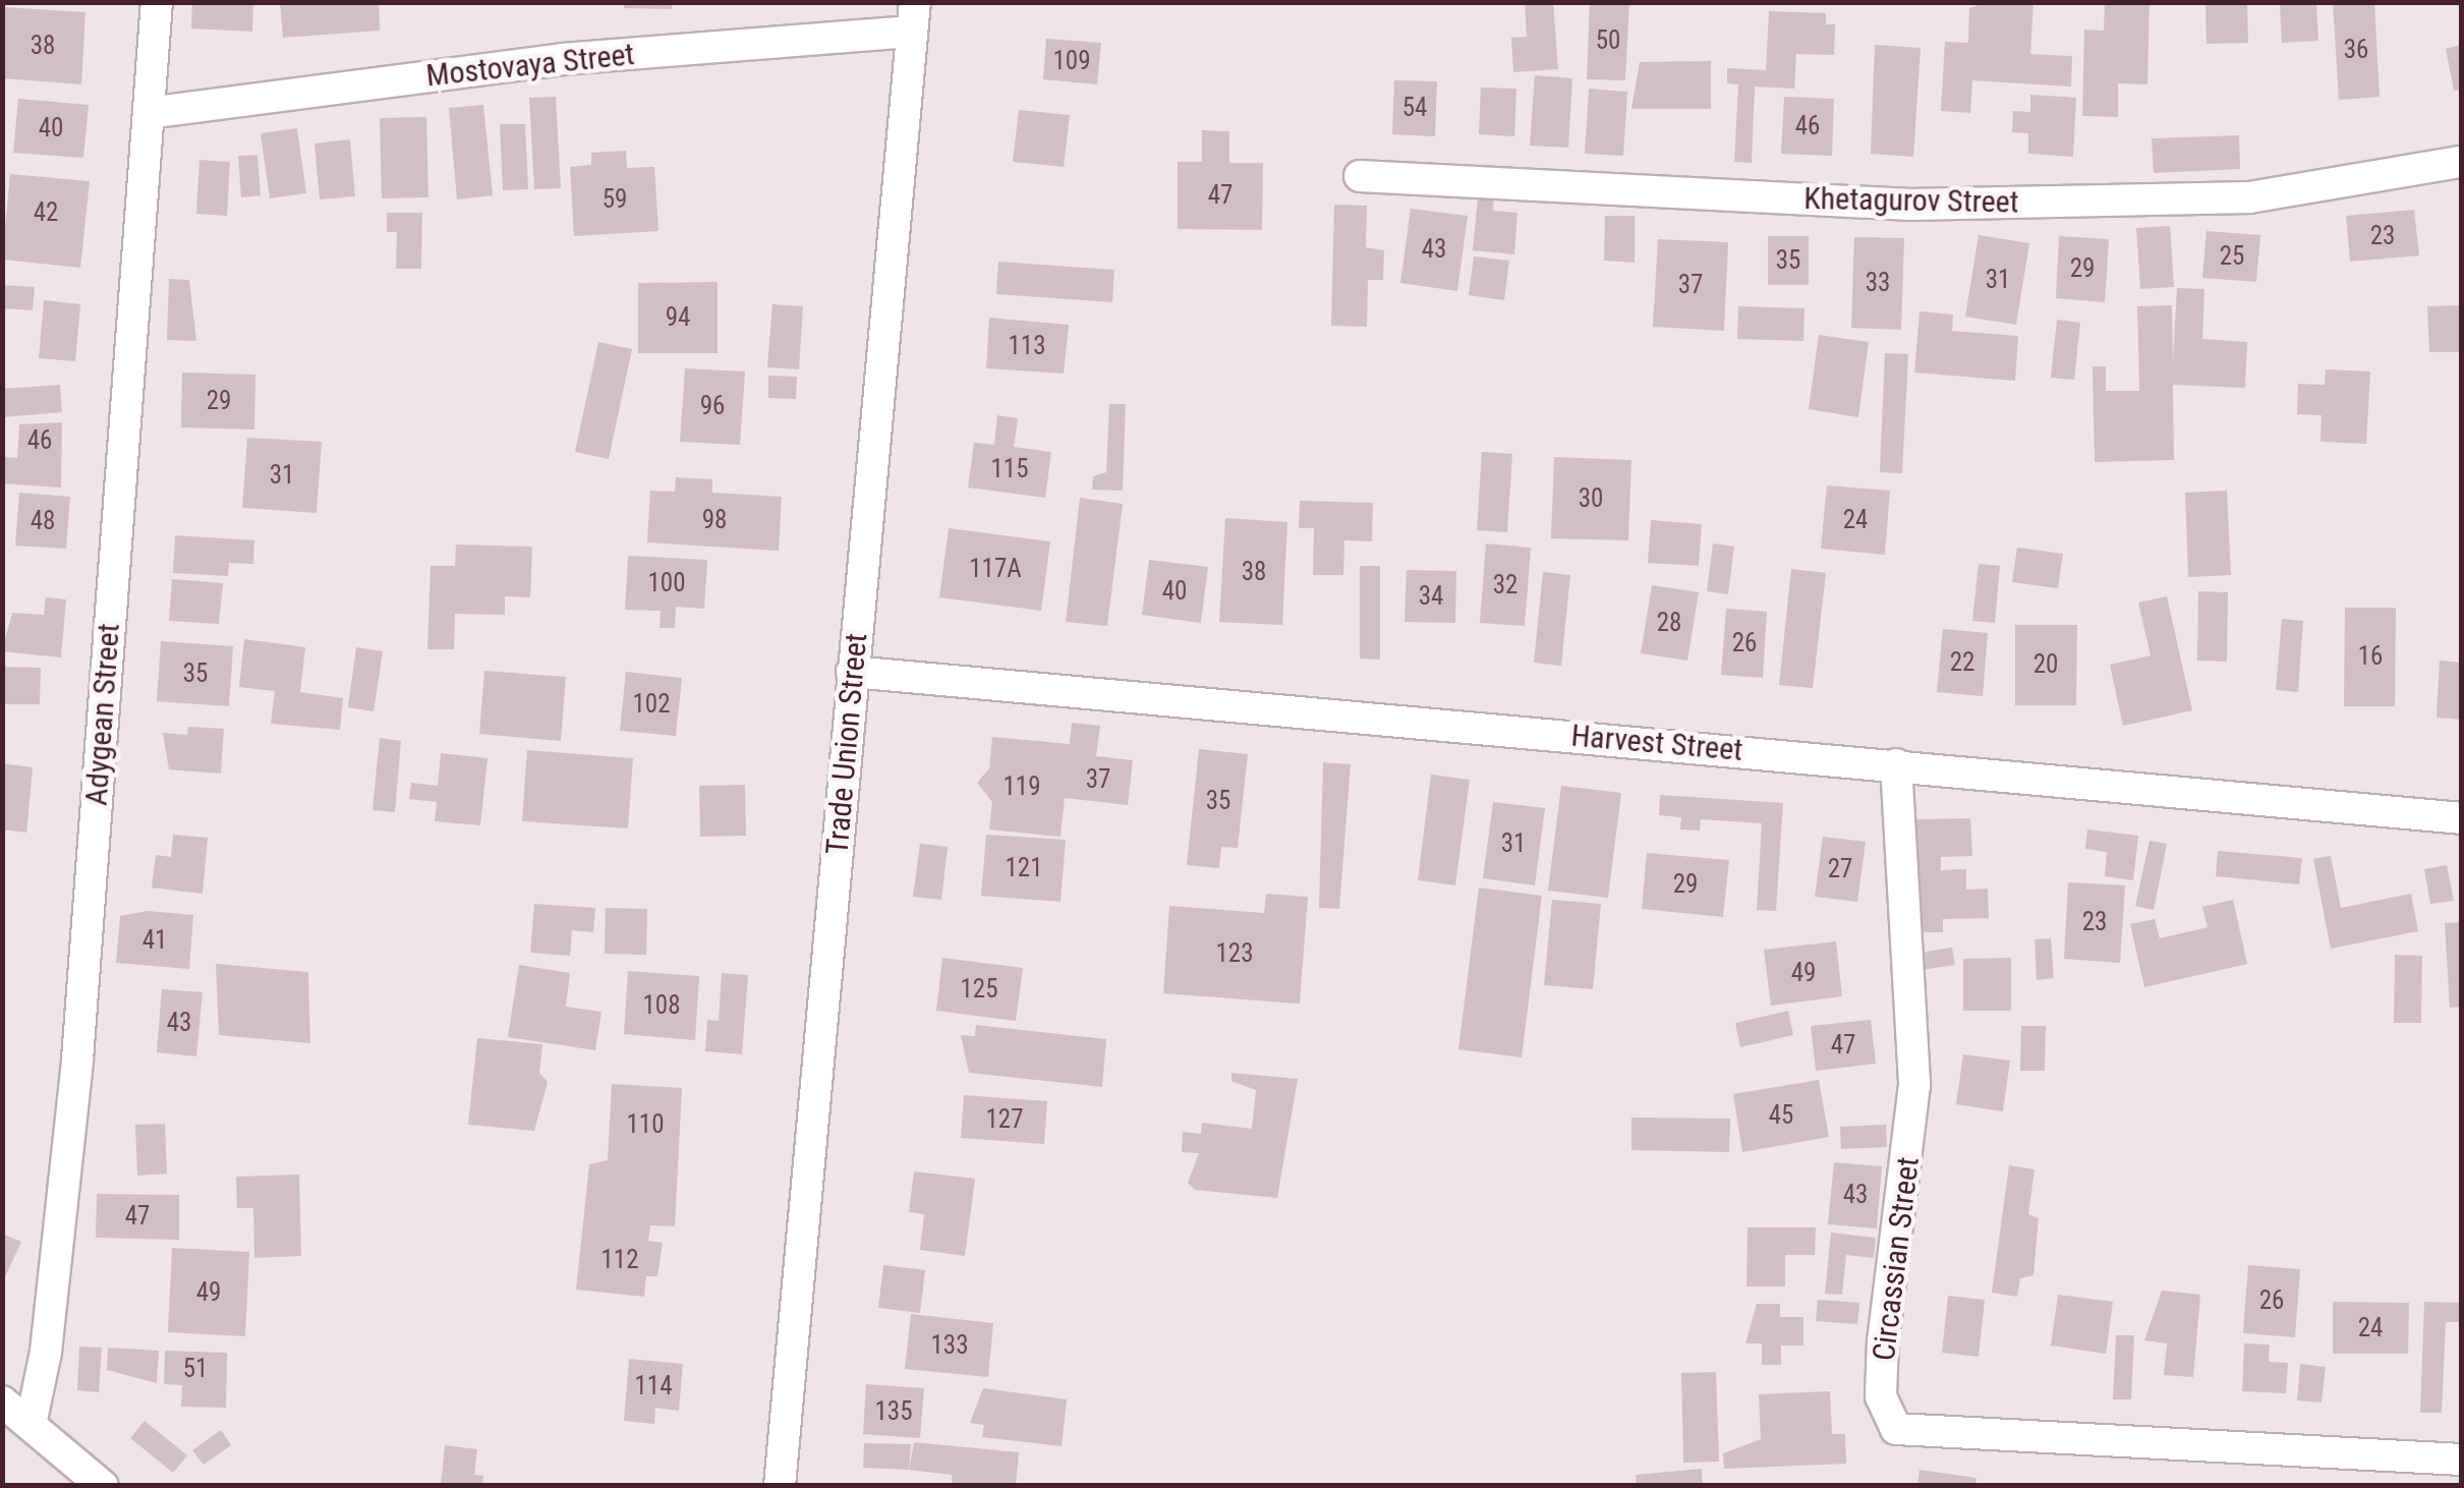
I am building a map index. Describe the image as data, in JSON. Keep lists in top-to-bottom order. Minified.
{"streets":{"street":["Mostovaya Street","Khetagurov Street","Adygean Street","Harvest Street","Trade Union Street","Circassian Street"]},"crossings":[["Mostovaya Street","Adygean Street"],["Mostovaya Street","Trade Union Street"],["Harvest Street","Trade Union Street"],["Harvest Street","Circassian Street"]],"house_numbers":["50","38","36","109","54","46","40","47","59","42","23","43","25","35","29","31","33","37","94","113","29","96","46","115","31","30","98","24","48","117А","38","100","32","40","34","28","26","16","22","20","35","102","37","119","35","31","121","27","29","23","41","123","49","125","108","43","47","45","127","110","43","47","112","49","26","24","133","51","114","135"]}
